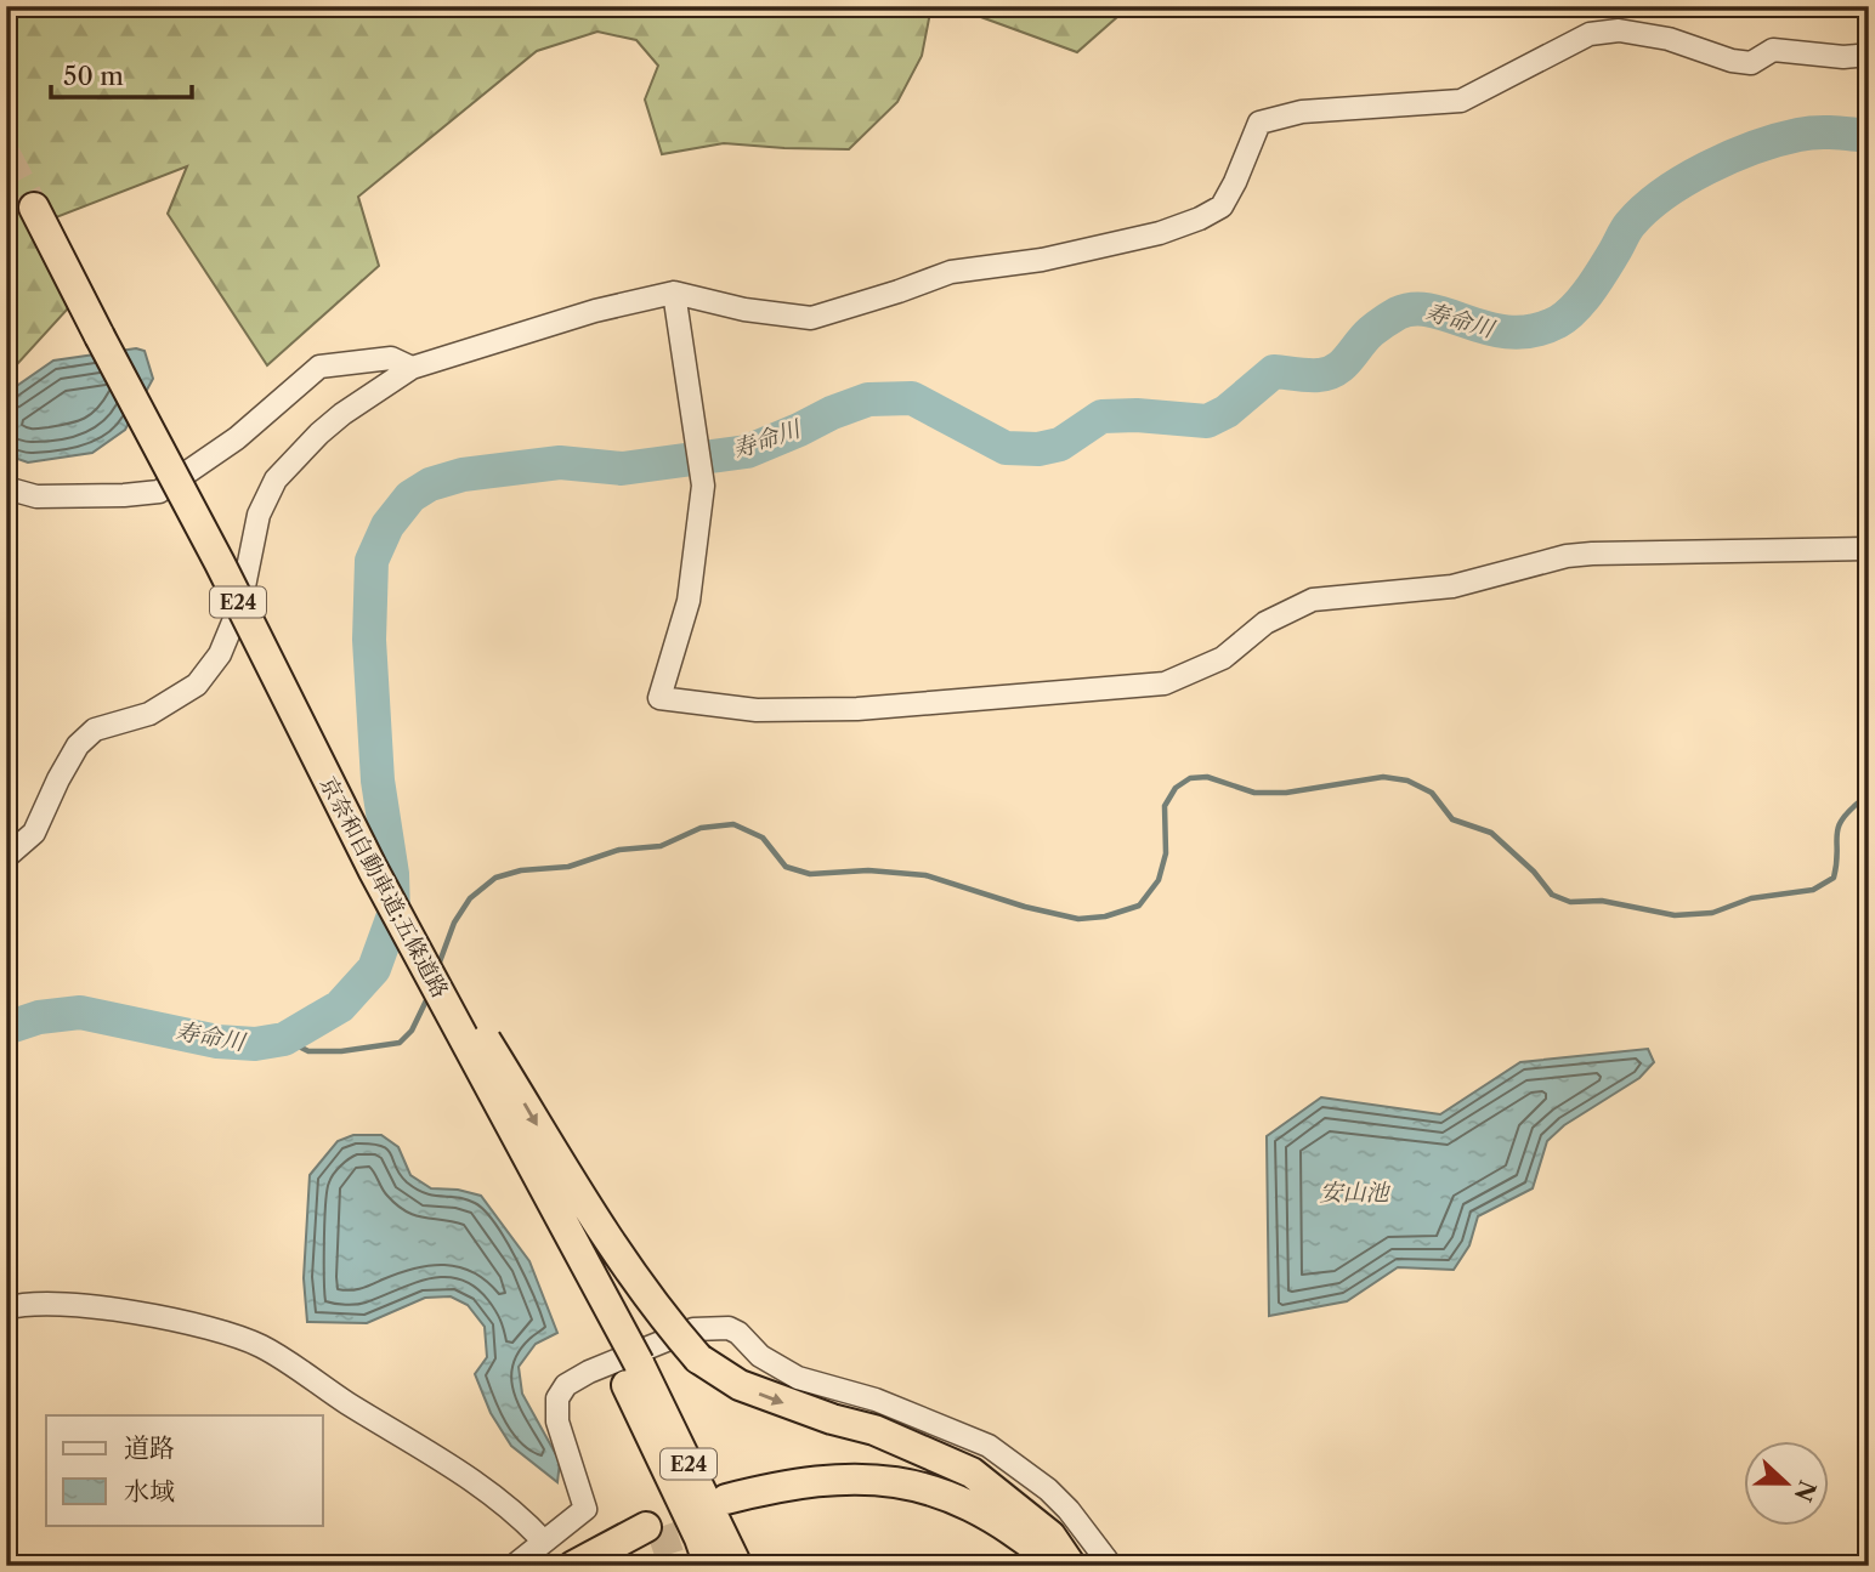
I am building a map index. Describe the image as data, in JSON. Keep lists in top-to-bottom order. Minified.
{"streets":{"highway":["E24","京奈和自動車道;五條道路"]},"water":["寿命川","安山池"],"legend":["道路","水域"],"scale_bar":"50 m","north":"right"}
